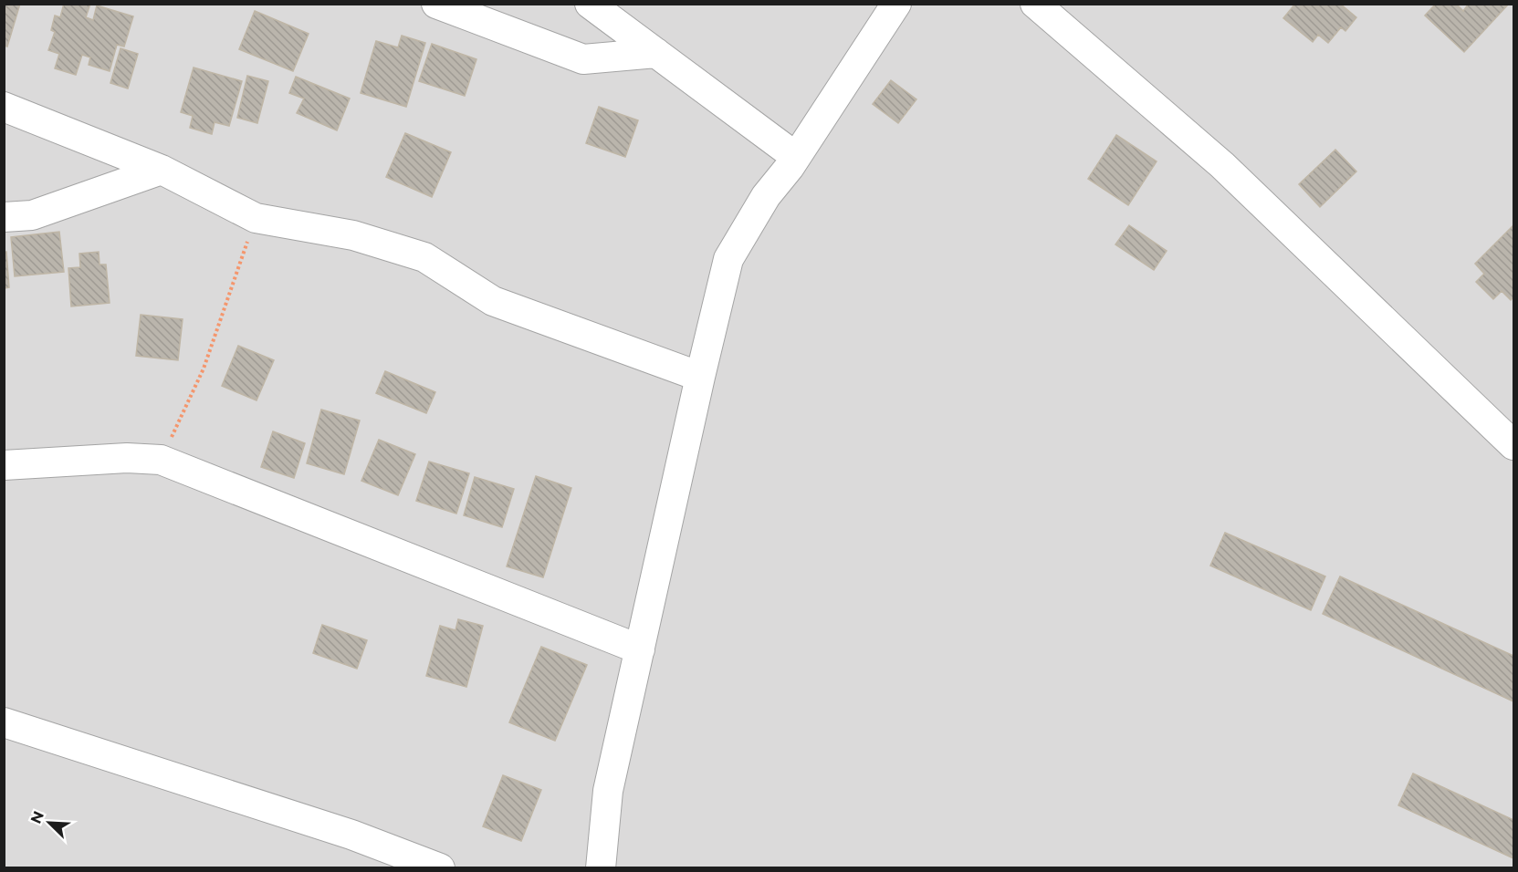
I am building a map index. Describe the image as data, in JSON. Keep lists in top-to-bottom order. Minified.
{"north":"top left"}
